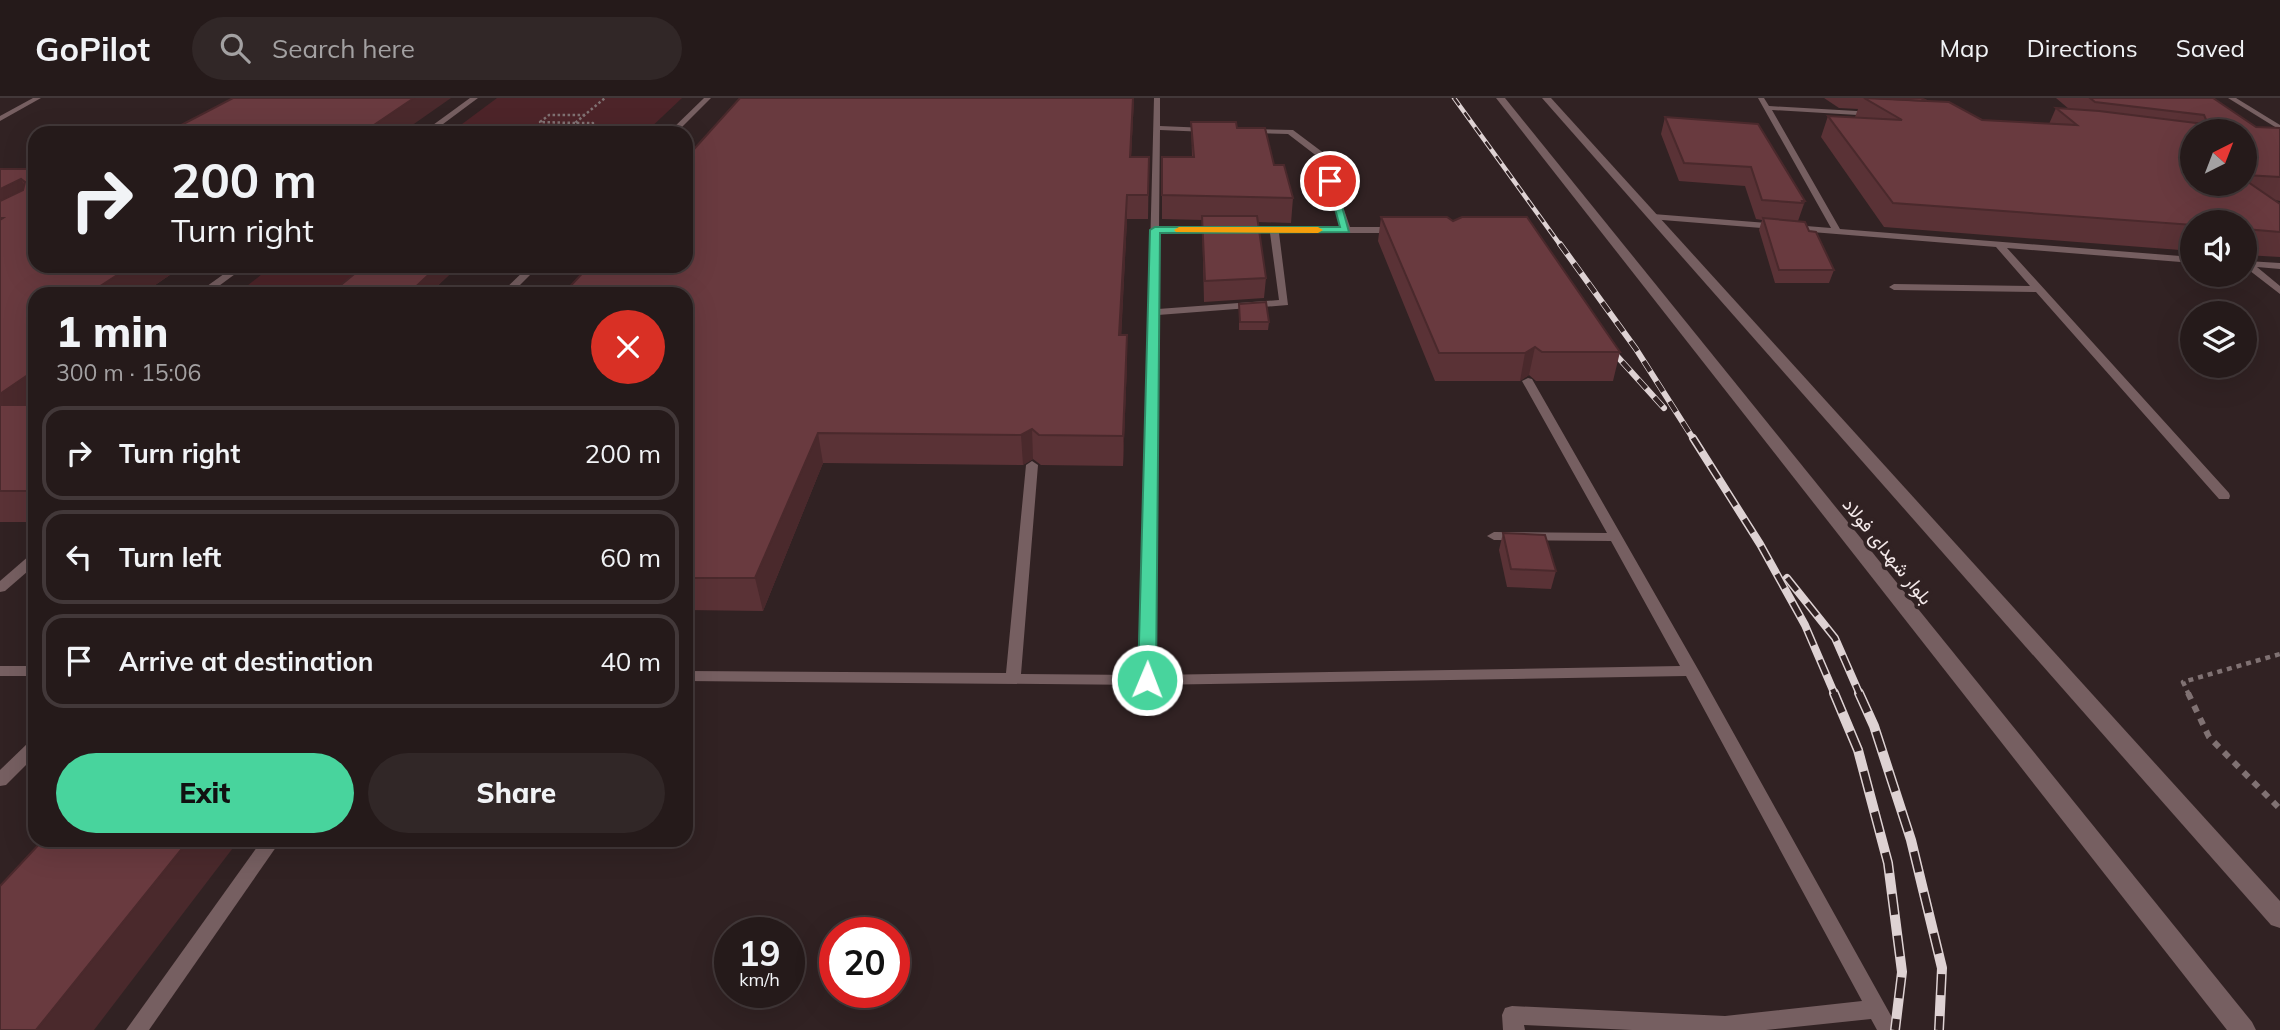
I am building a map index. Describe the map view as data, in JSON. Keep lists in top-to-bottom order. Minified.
{"streets":{"street":["بلوار شهدای فولاد"]},"north":"top right","page":{"header":"GoPilot","search":"Search here","nav":["Map","Directions","Saved"],"turn":["200 m","Turn right"],"heading":["1 min","300 m · 15:06"],"list":[{"name":"Turn right","value":"200 m"},{"name":"Turn left","value":"60 m"},{"name":"Arrive at destination","value":"40 m"}],"buttons":["Exit","Share"],"speed":"19 km/h","limit":"20"}}
